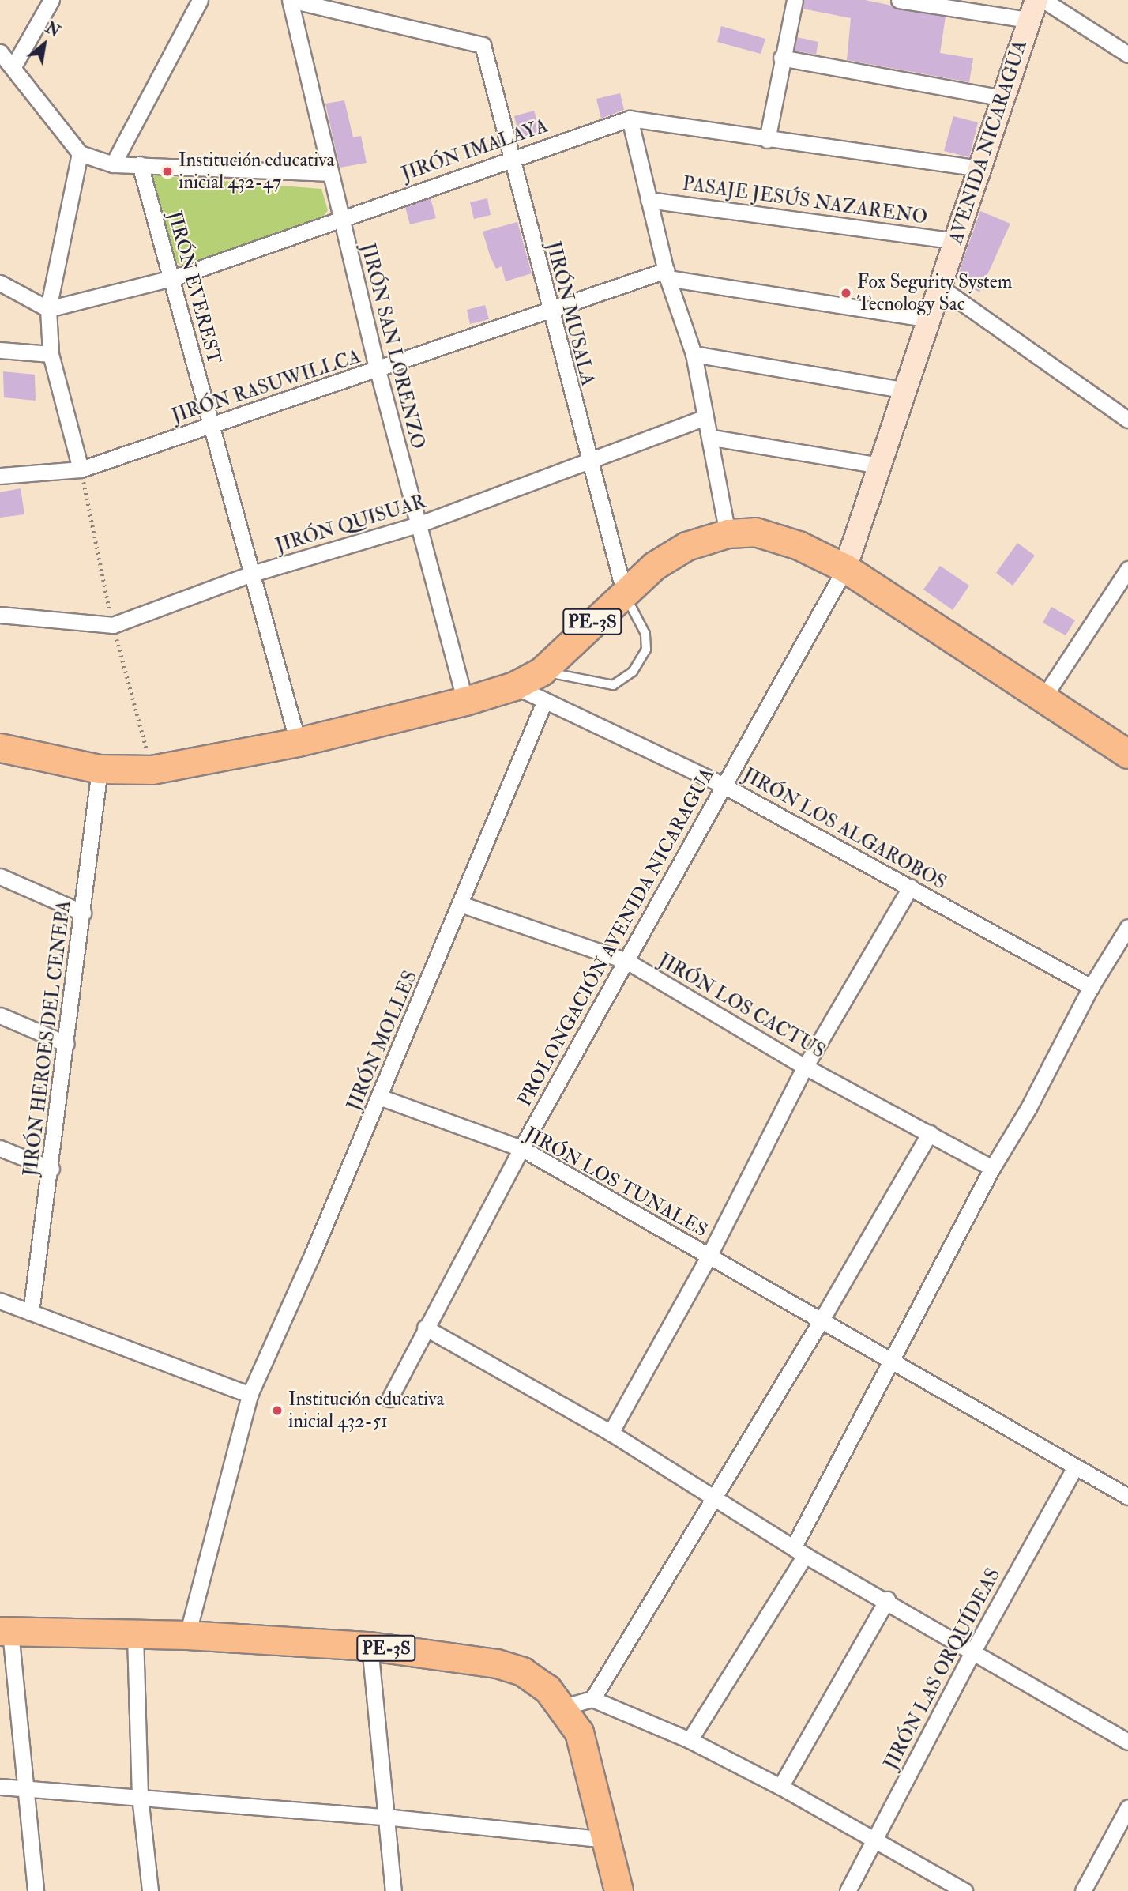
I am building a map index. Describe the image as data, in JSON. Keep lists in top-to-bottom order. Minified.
{"streets":{"highway":["PE-3S"],"street":["AVENIDA NICARAGUA","JIRÓN IMALAYA","PASAJE JESÚS NAZARENO","JIRÓN EVEREST","JIRÓN MUSALA","JIRÓN SAN LORENZO","JIRÓN RASUWILLCA","JIRÓN QUISUAR","JIRÓN LOS ALGAROBOS","PROLONGACIÓN AVENIDA NICARAGUA","JIRÓN LOS CACTUS","JIRÓN HEROES DEL CENEPA","JIRÓN MOLLES","JIRÓN LOS TUNALES","JIRÓN LAS ORQUÍDEAS"]},"crossings":[["AVENIDA NICARAGUA","JIRÓN IMALAYA"],["AVENIDA NICARAGUA","PASAJE JESÚS NAZARENO"],["AVENIDA NICARAGUA","PE-3S"],["AVENIDA NICARAGUA","PROLONGACIÓN AVENIDA NICARAGUA"],["JIRÓN IMALAYA","JIRÓN EVEREST"],["JIRÓN IMALAYA","JIRÓN MUSALA"],["JIRÓN IMALAYA","JIRÓN SAN LORENZO"],["JIRÓN EVEREST","JIRÓN RASUWILLCA"],["JIRÓN EVEREST","JIRÓN QUISUAR"],["JIRÓN EVEREST","PE-3S"],["JIRÓN MUSALA","JIRÓN SAN LORENZO"],["JIRÓN MUSALA","JIRÓN RASUWILLCA"],["JIRÓN MUSALA","JIRÓN QUISUAR"],["JIRÓN MUSALA","PE-3S"],["JIRÓN SAN LORENZO","JIRÓN RASUWILLCA"],["JIRÓN SAN LORENZO","JIRÓN QUISUAR"],["JIRÓN SAN LORENZO","PE-3S"],["PE-3S","JIRÓN LOS ALGAROBOS"],["PE-3S","PROLONGACIÓN AVENIDA NICARAGUA"],["PE-3S","JIRÓN HEROES DEL CENEPA"],["PE-3S","JIRÓN MOLLES"],["JIRÓN LOS ALGAROBOS","PROLONGACIÓN AVENIDA NICARAGUA"],["JIRÓN LOS ALGAROBOS","JIRÓN MOLLES"],["PROLONGACIÓN AVENIDA NICARAGUA","JIRÓN LOS CACTUS"],["PROLONGACIÓN AVENIDA NICARAGUA","JIRÓN LOS TUNALES"],["JIRÓN LOS CACTUS","JIRÓN MOLLES"],["JIRÓN MOLLES","JIRÓN LOS TUNALES"],["JIRÓN LOS TUNALES","JIRÓN LAS ORQUÍDEAS"]],"places":["Institución educativa inicial 432-47","Fox Segurity System Tecnology Sac","Institución educativa inicial 432-51"],"north":"top right"}
